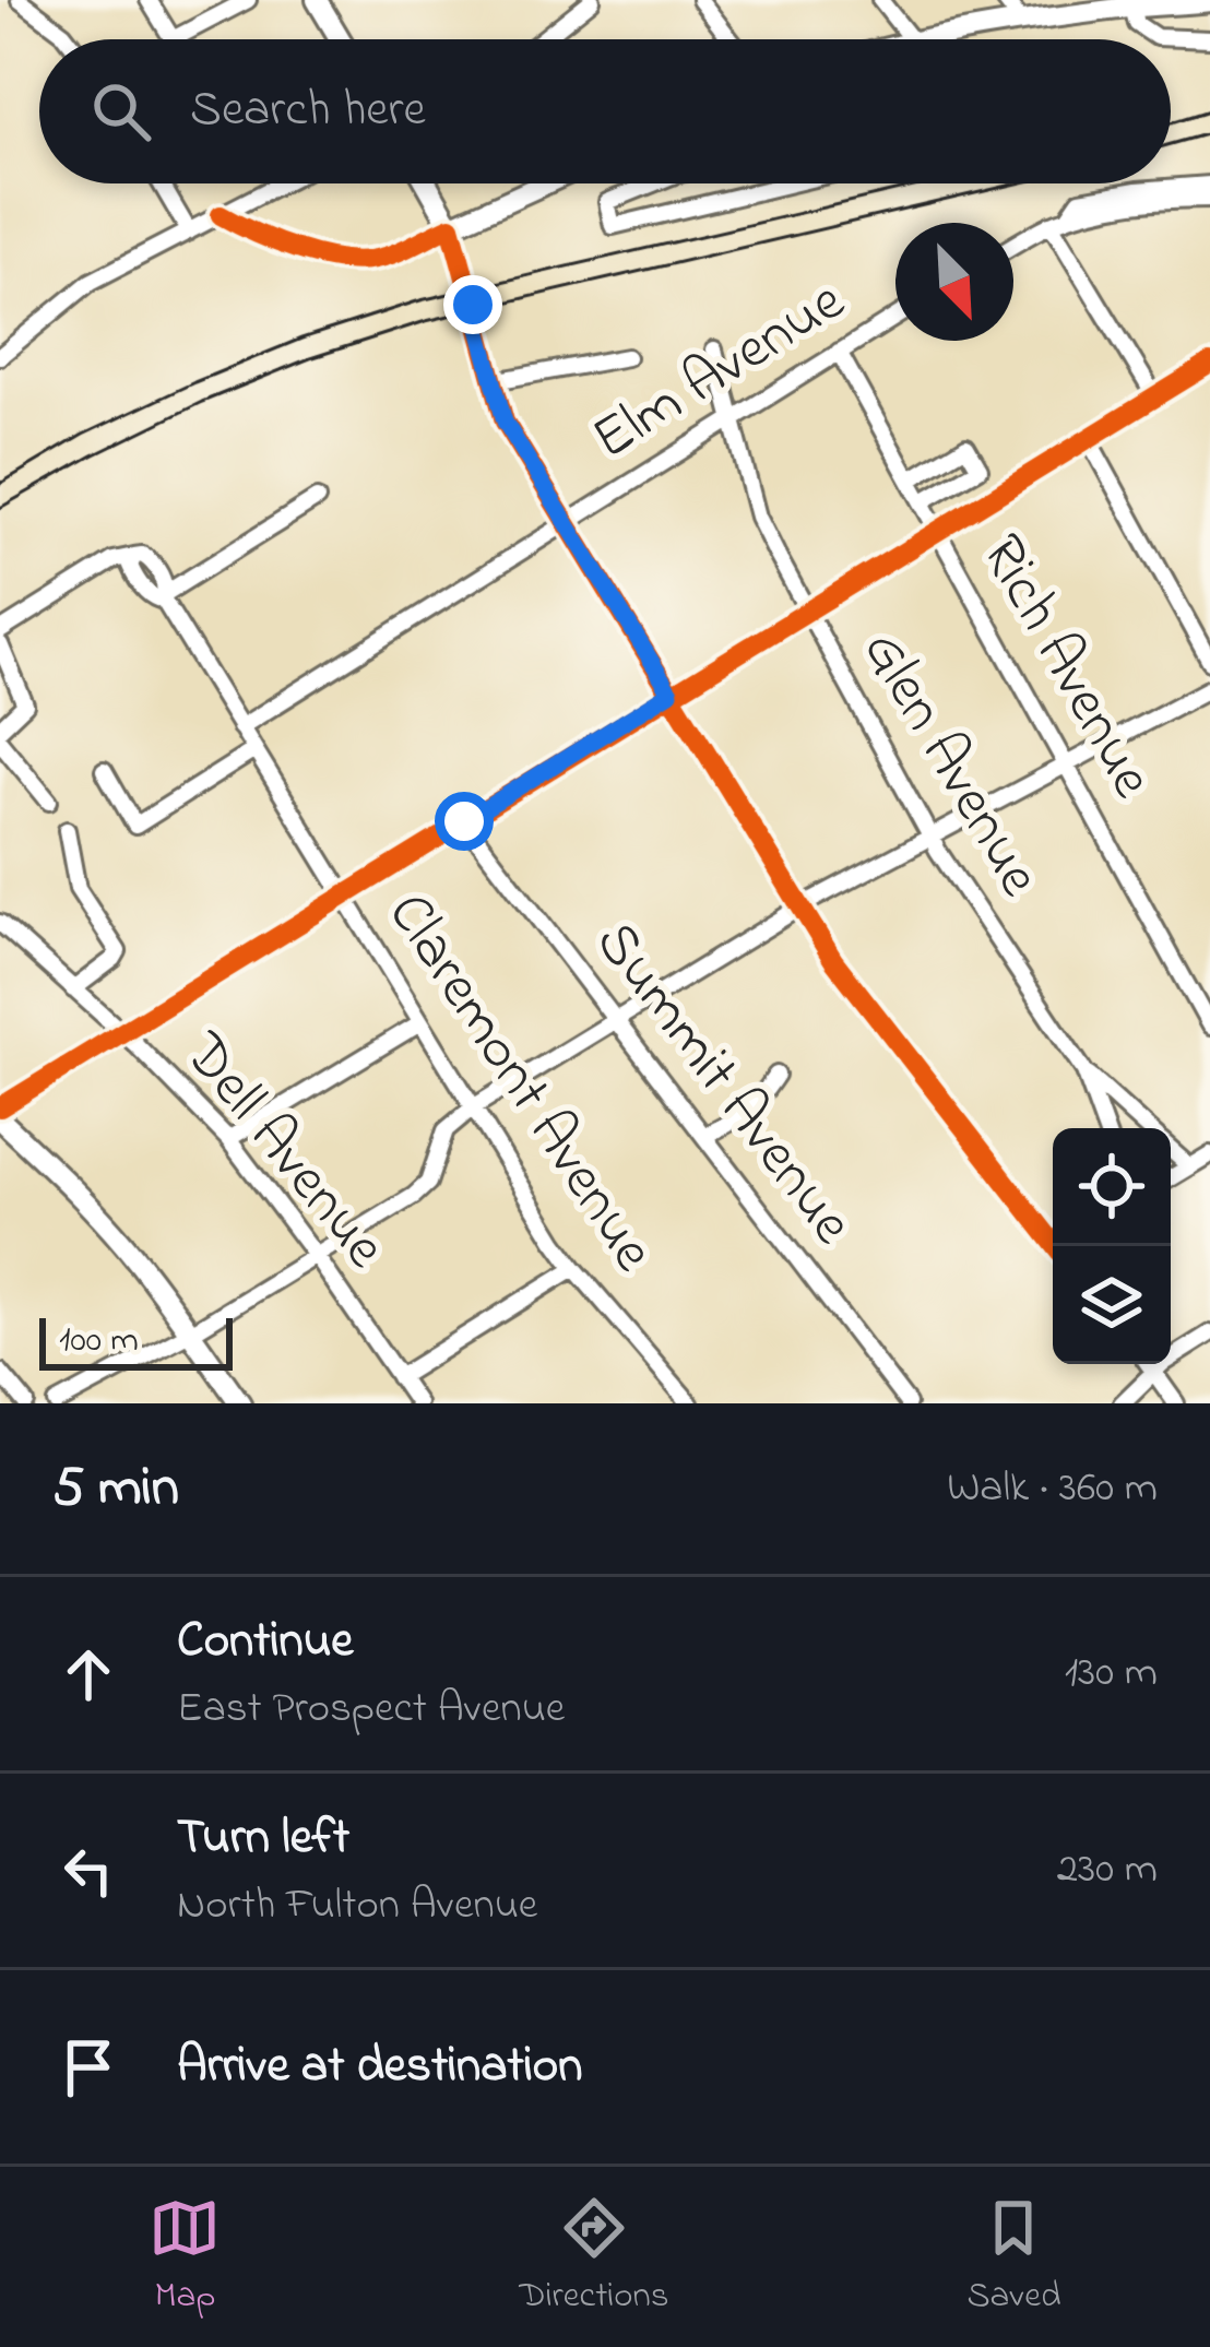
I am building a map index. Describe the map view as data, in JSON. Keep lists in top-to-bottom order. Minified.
{"streets":{"street":["Elm Avenue","Rich Avenue","Glen Avenue","Claremont Avenue","Summit Avenue","Dell Avenue"]},"crossings":[["Elm Avenue","Rich Avenue"],["Elm Avenue","Glen Avenue"],["Elm Avenue","Claremont Avenue"]],"scale_bar":"100 m","north":"bottom right","page":{"search":"Search here","scale":"100 m","heading":["5 min","Walk · 360 m"],"list":[["Continue","East Prospect Avenue","130 m"],["Turn left","North Fulton Avenue","230 m"],"Arrive at destination"],"nav":["Map","Directions","Saved"]}}
